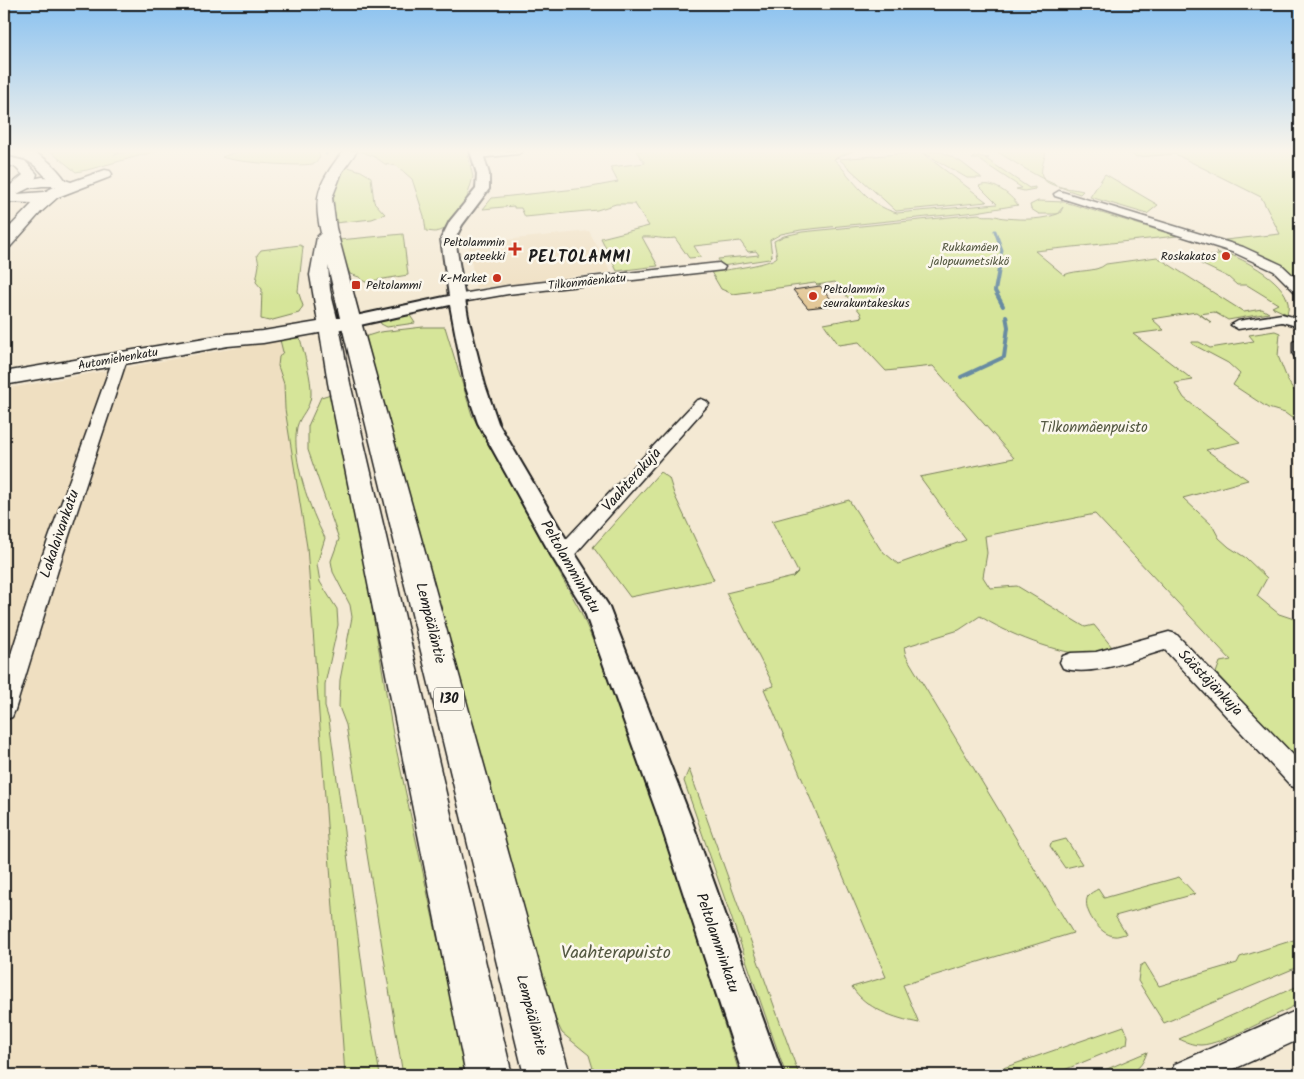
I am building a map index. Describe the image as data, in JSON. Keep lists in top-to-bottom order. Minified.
{"streets":{"main road":["Automiehenkatu","Lempääläntie","130"],"street":["Tilkonmäenkatu","Vaahterakuja","Lakalaivankatu","Peltolamminkatu","Säästäjänkuja"]},"crossings":[["Tilkonmäenkatu","Automiehenkatu"],["Tilkonmäenkatu","Peltolamminkatu"],["Tilkonmäenkatu","Lempääläntie"],["Automiehenkatu","Lakalaivankatu"],["Automiehenkatu","Lempääläntie"],["Vaahterakuja","Peltolamminkatu"]],"districts":["PELTOLAMMI"],"parks":["Rukkamäen jalopuumetsikkö","Tilkonmäenpuisto","Vaahterapuisto"],"places":{"health":["Peltolammin apteekki"],"other":["Roskakatos","K-Market","Peltolammin seurakuntakeskus"],"transit":["Peltolammi"]}}
